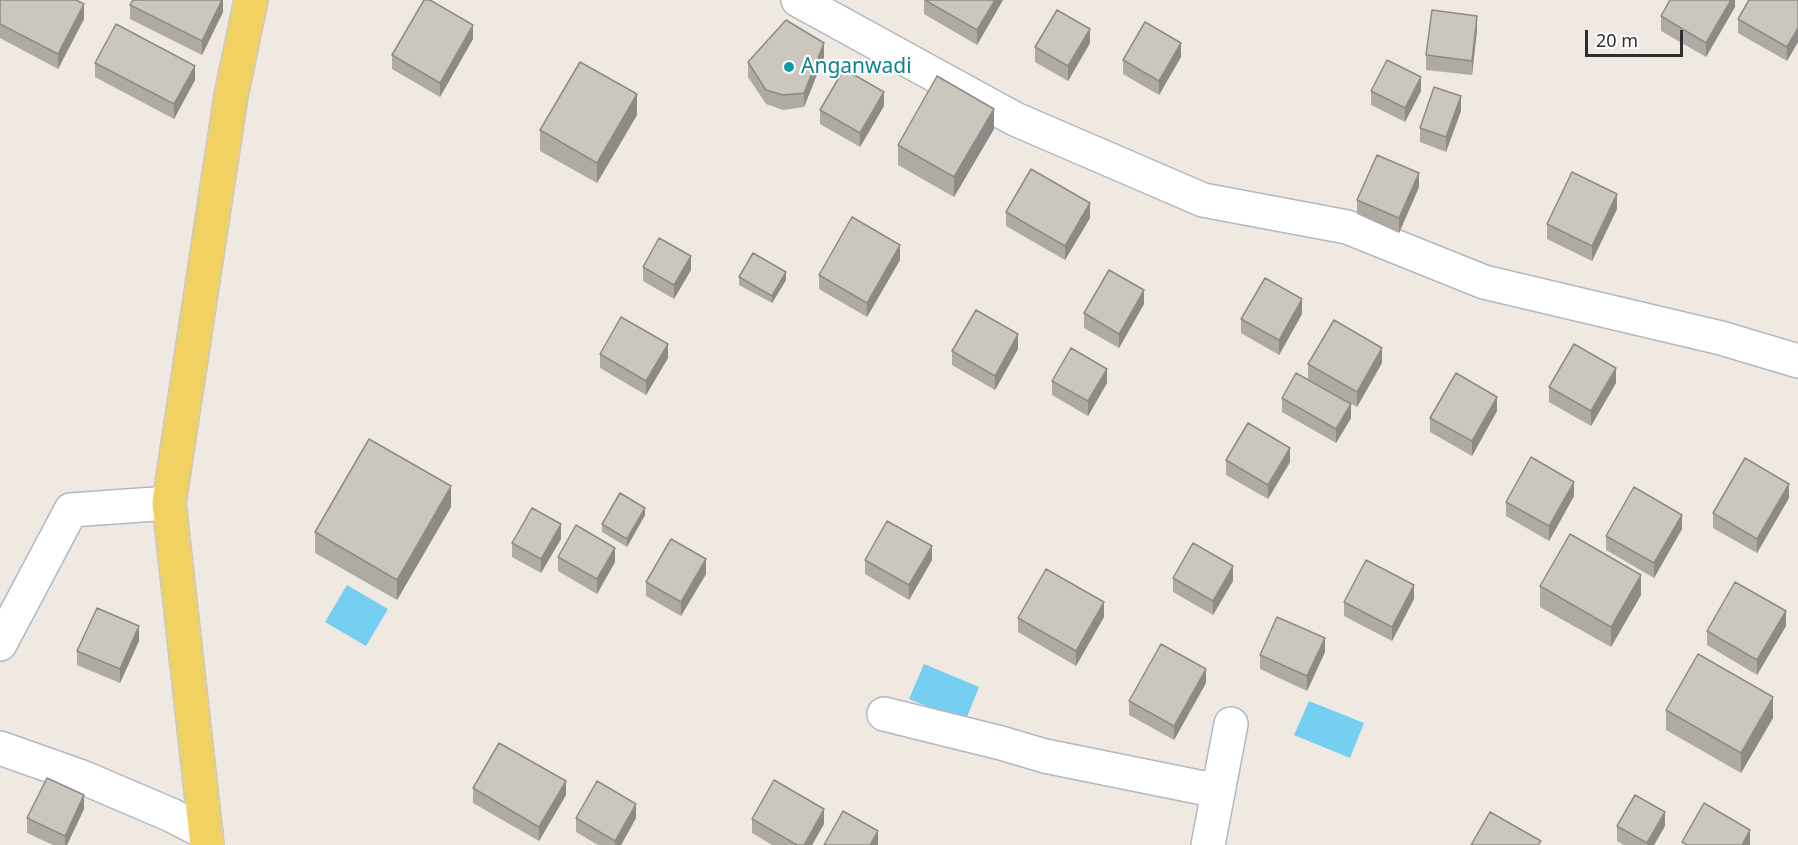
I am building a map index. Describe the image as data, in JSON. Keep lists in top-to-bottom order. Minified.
{"places":["Anganwadi"],"scale_bar":"20 m"}
